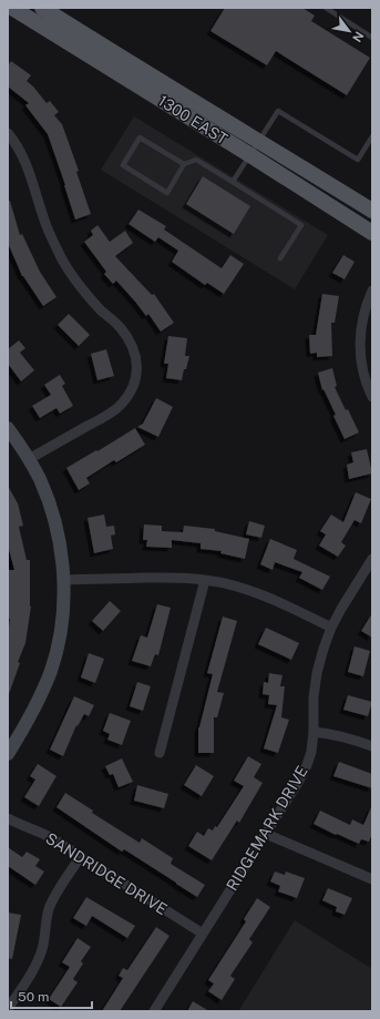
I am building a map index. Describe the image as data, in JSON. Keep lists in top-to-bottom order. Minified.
{"streets":{"main road":["1300 EAST"],"street":["RIDGEMARK DRIVE","SANDRIDGE DRIVE"]},"crossings":[["RIDGEMARK DRIVE","SANDRIDGE DRIVE"]],"scale_bar":"50 m","north":"bottom right"}
